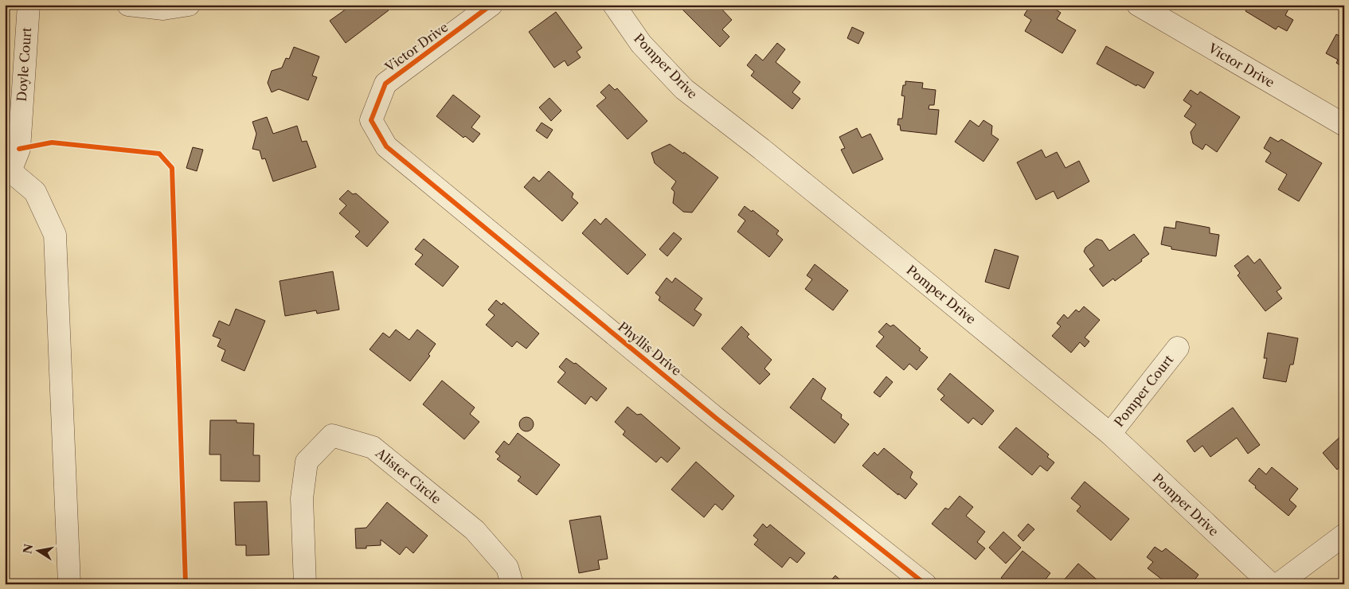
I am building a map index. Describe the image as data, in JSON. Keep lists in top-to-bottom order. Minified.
{"streets":{"street":["Victor Drive","Doyle Court","Pomper Drive","Phyllis Drive","Pomper Court","Alister Circle"]},"crossings":[["Victor Drive","Phyllis Drive"],["Pomper Drive","Pomper Court"]],"north":"left"}
